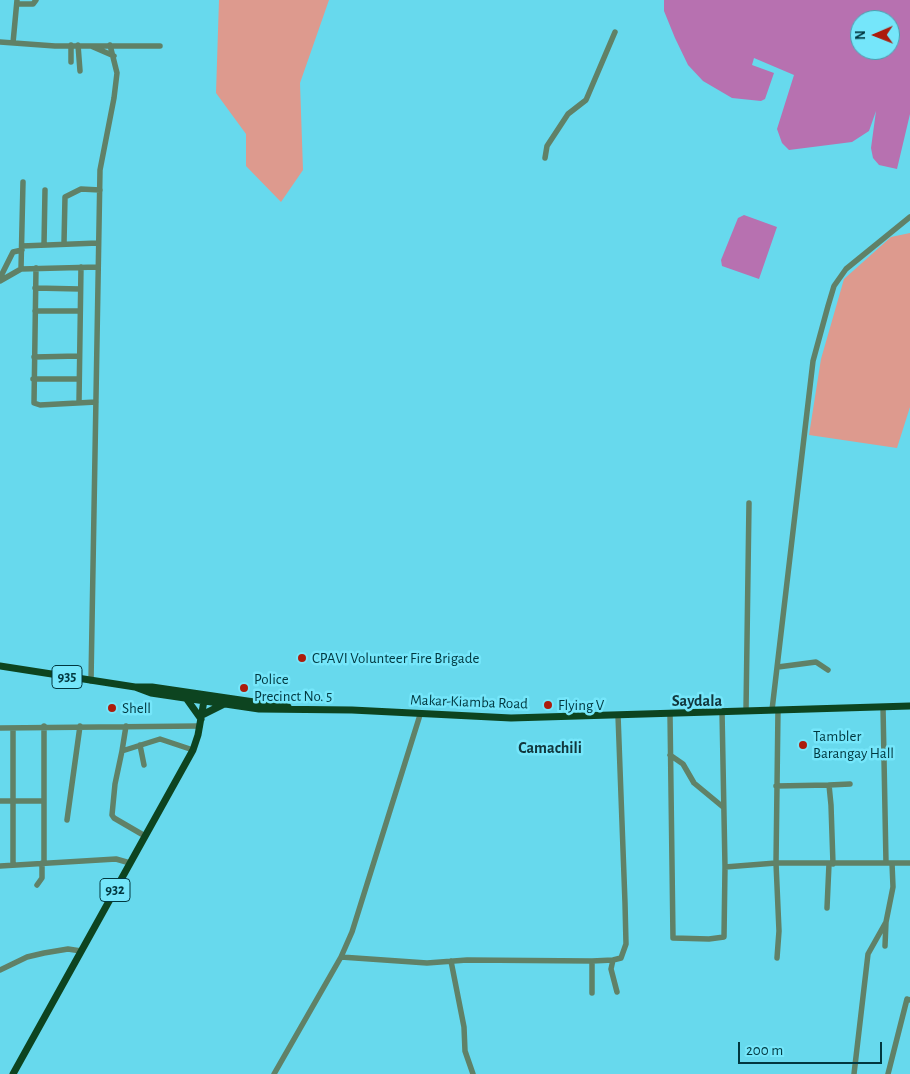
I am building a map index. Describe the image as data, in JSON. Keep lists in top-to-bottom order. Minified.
{"streets":{"main road":["935","Makar-Kiamba Road","932"]},"crossings":[["Makar-Kiamba Road","932"]],"districts":["Saydala","Camachili"],"places":["CPAVI Volunteer Fire Brigade","Police Precinct No. 5","Flying V","Shell","Tambler Barangay Hall"],"scale_bar":"200 m","north":"left"}
